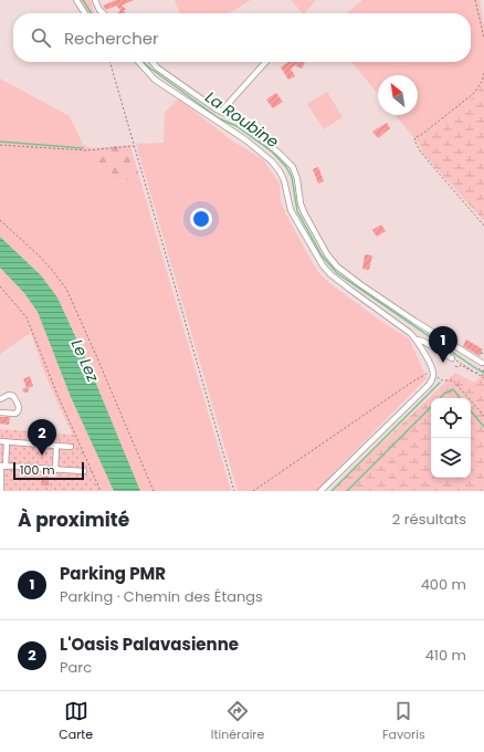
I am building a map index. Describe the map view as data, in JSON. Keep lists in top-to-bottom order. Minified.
{"water":["La Roubine","Le Lez"],"scale_bar":"100 m","north":"top left","page":{"search":"Rechercher","pins":["1","2"],"scale":"100 m","heading":["À proximité","2 résultats"],"list":[{"mark":"1","name":"Parking PMR","note":"Parking · Chemin des Étangs","value":"400 m"},{"mark":"2","name":"L'Oasis Palavasienne","note":"Parc","value":"410 m"}],"nav":["Carte","Itinéraire","Favoris"]}}
